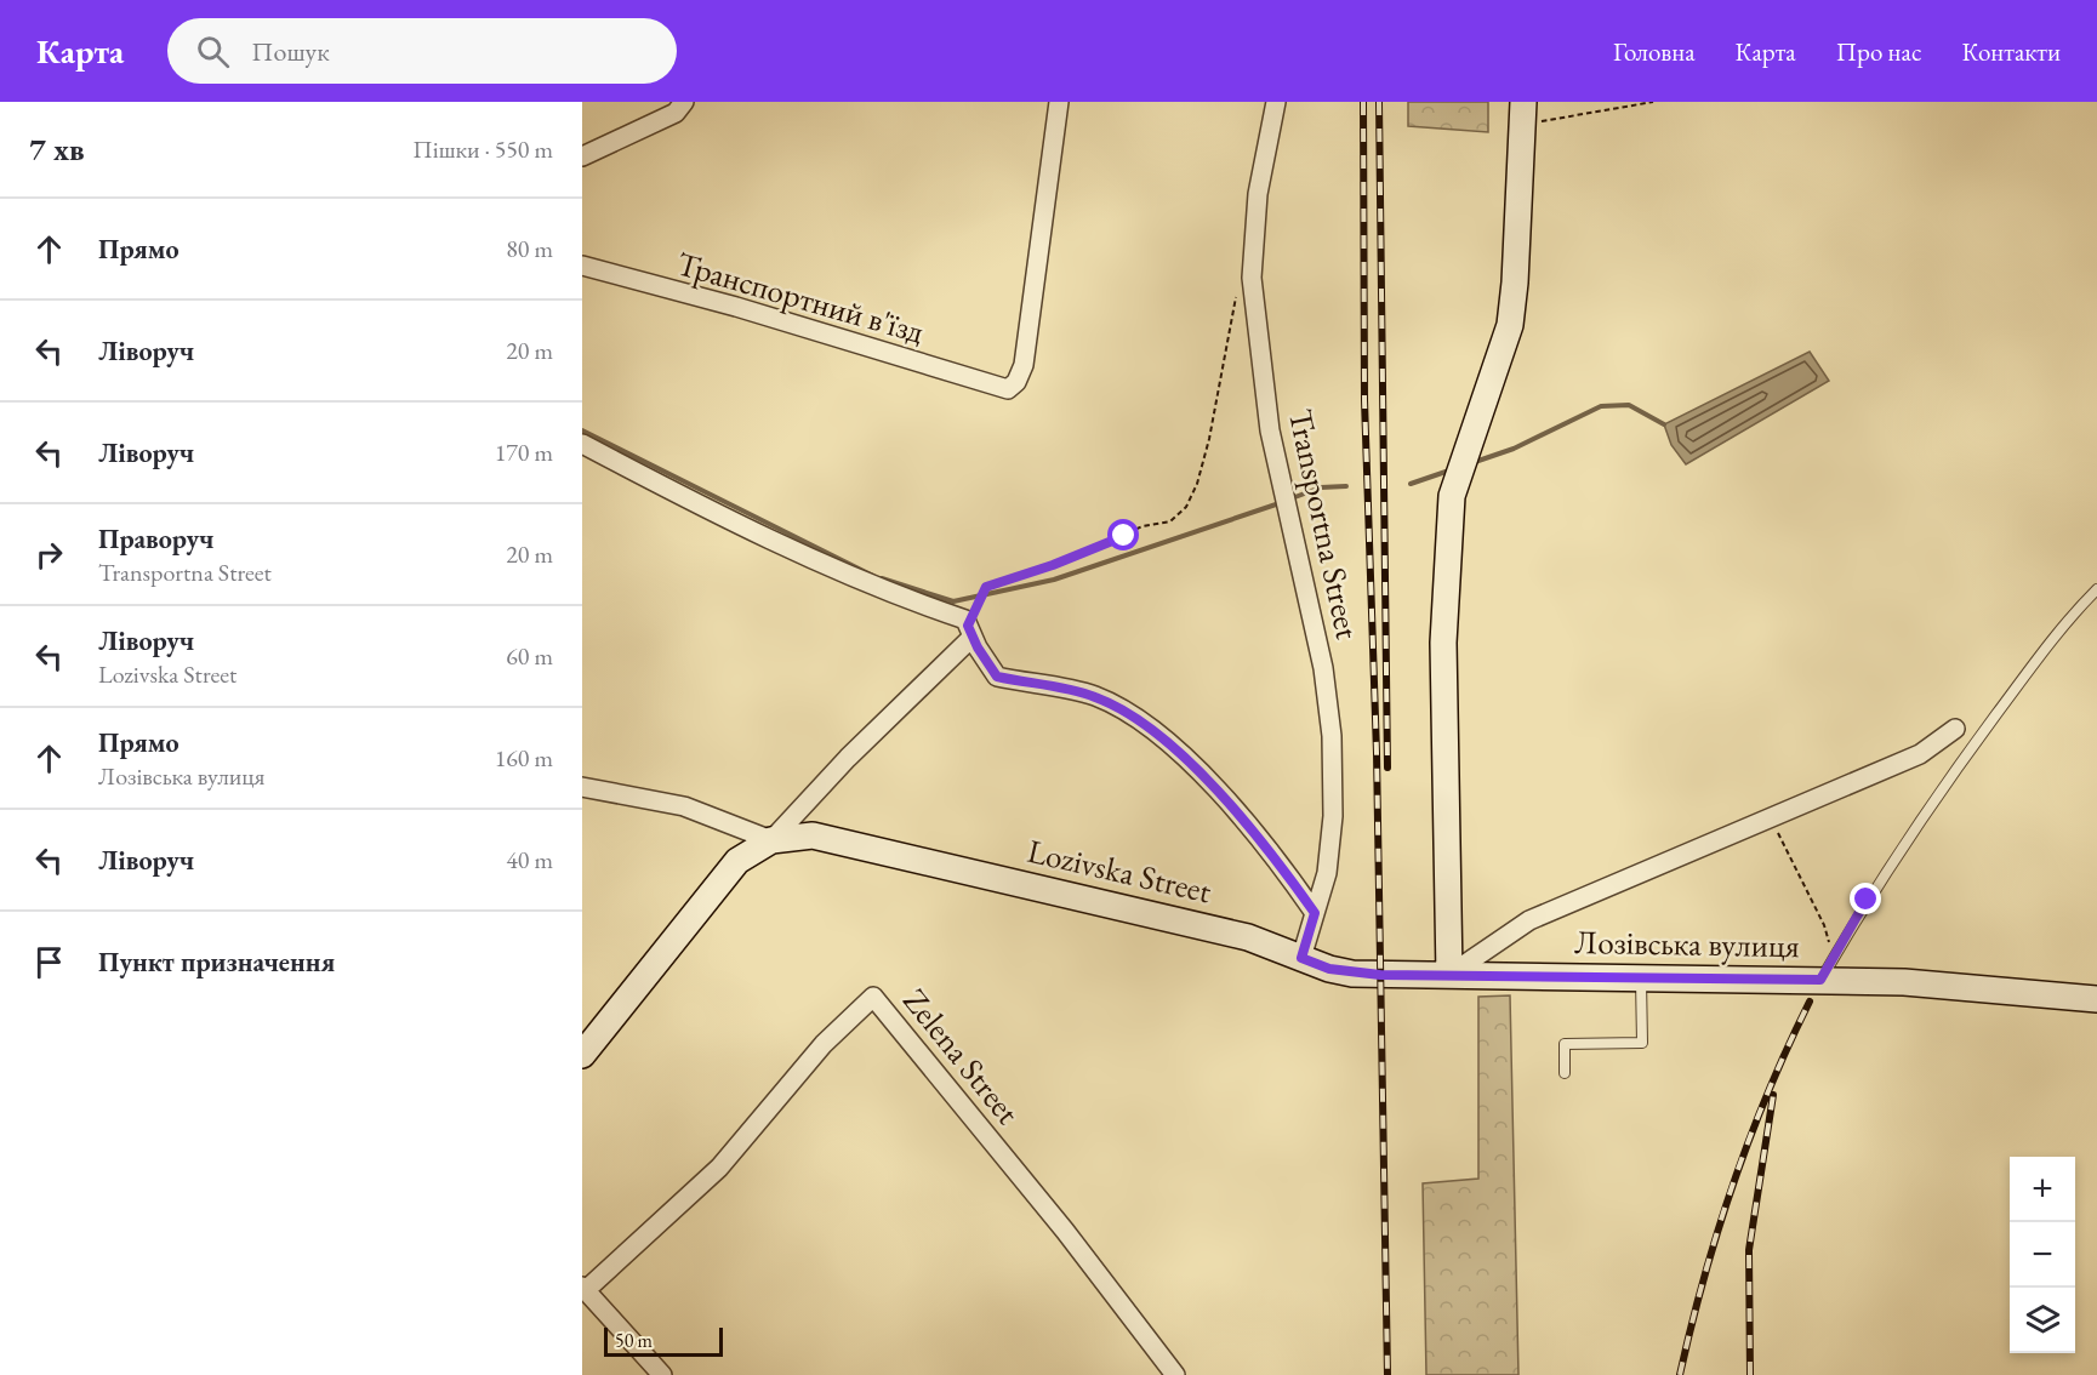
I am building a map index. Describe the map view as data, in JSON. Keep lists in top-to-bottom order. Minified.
{"streets":{"main road":["Lozivska Street","Лозівська вулиця"],"street":["Транспортний в'їзд","Transportna Street","Zelena Street"]},"crossings":[["Transportna Street","Lozivska Street"],["Lozivska Street","Лозівська вулиця"]],"scale_bar":"50 m","page":{"header":"Карта","search":"Пошук","nav":["Головна","Карта","Про нас","Контакти"],"heading":["7 хв","Пішки · 550 m"],"list":[["Прямо","80 m"],["Ліворуч","20 m"],["Ліворуч","170 m"],["Праворуч","Transportna Street","20 m"],["Ліворуч","Lozivska Street","60 m"],["Прямо","Лозівська вулиця","160 m"],["Ліворуч","40 m"],"Пункт призначення"],"map_buttons":["+","−"],"scale":"50 m"}}
